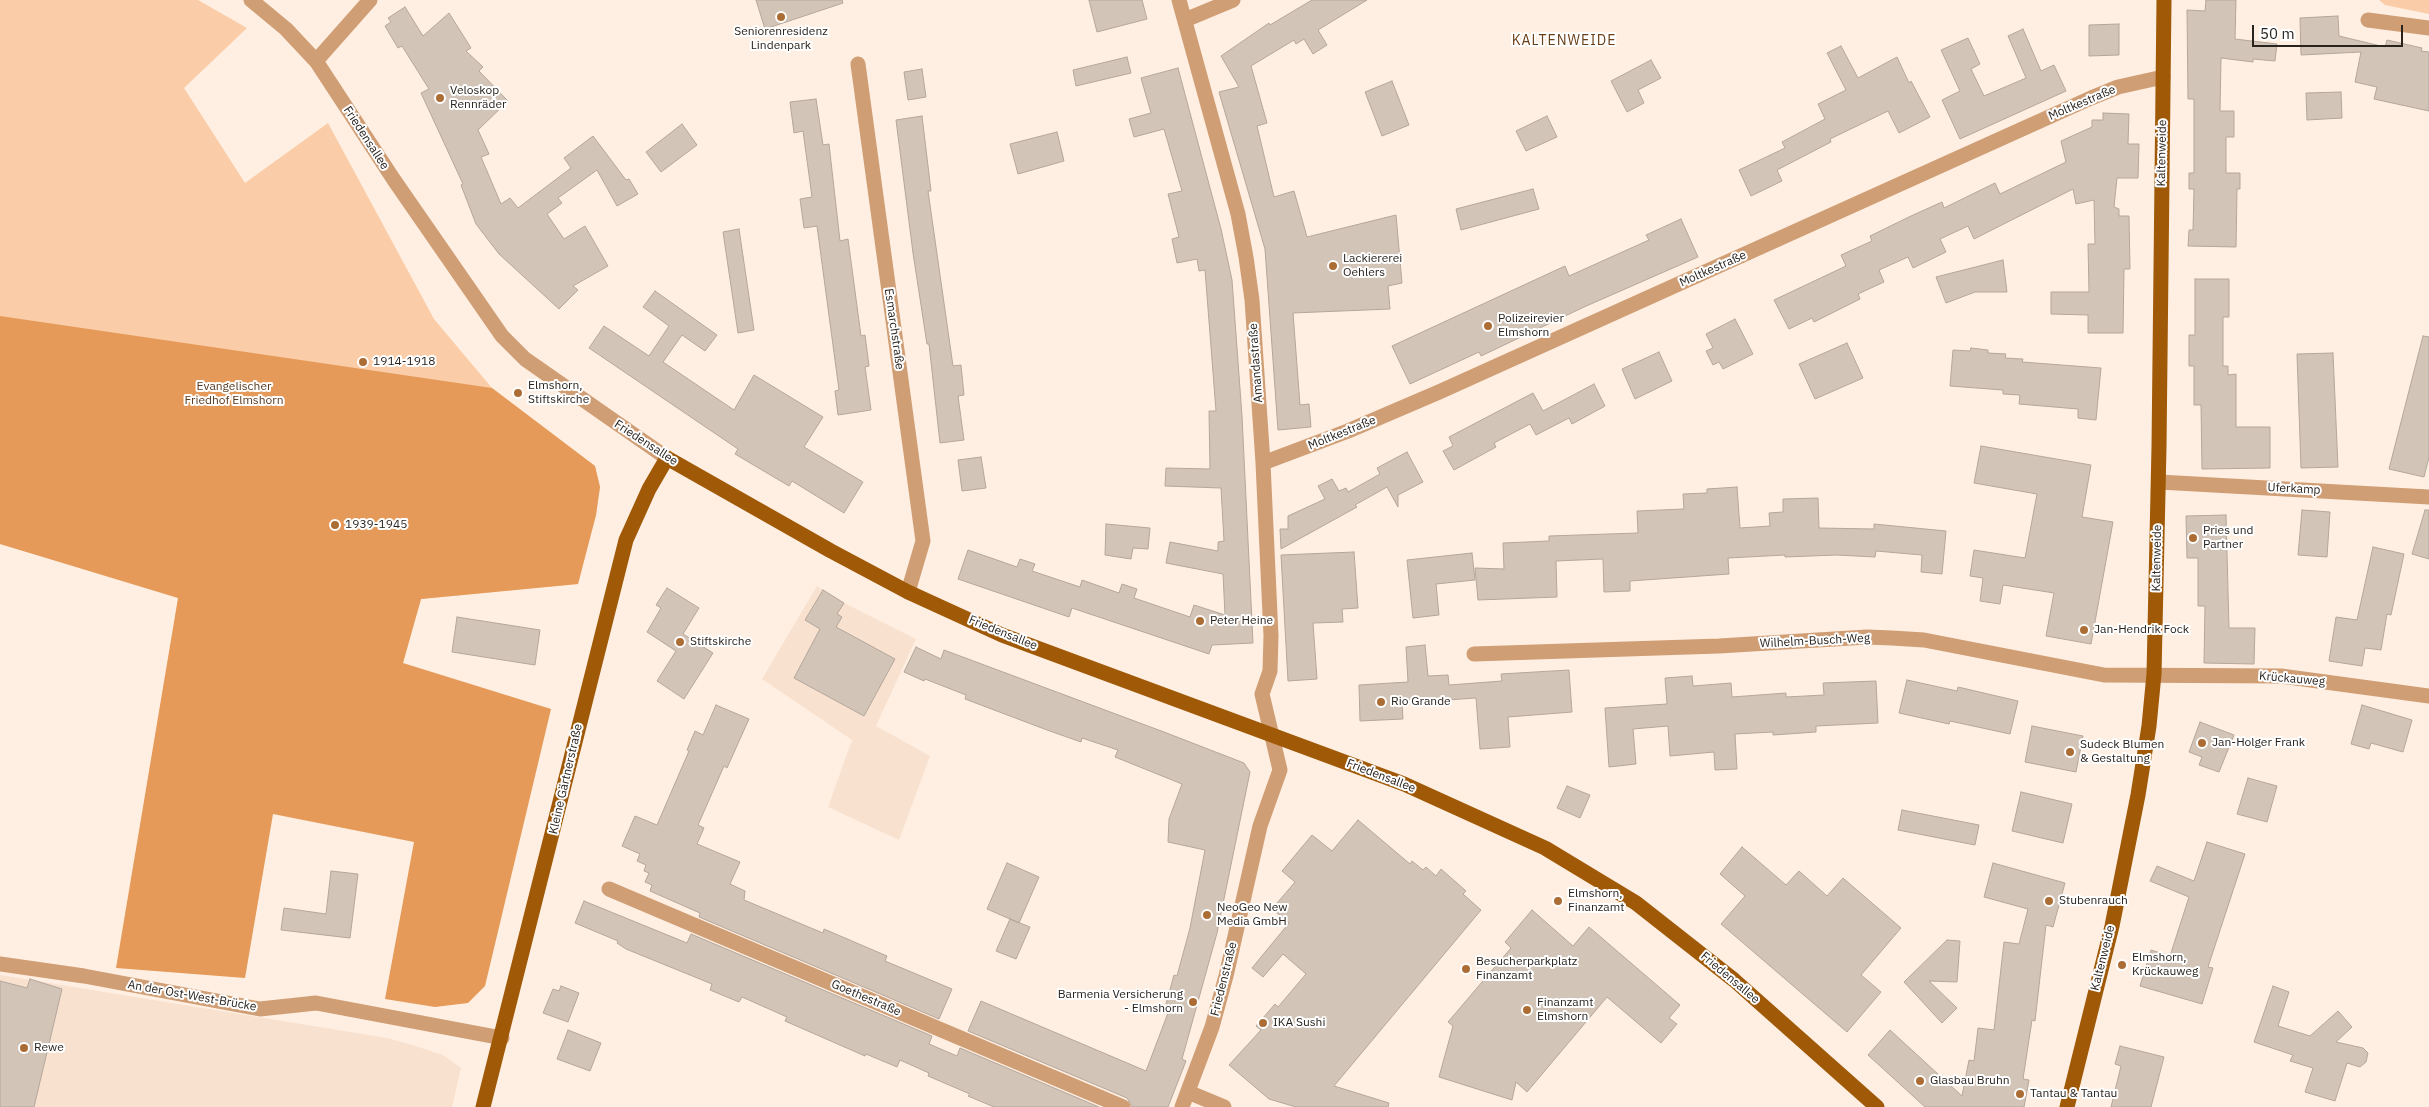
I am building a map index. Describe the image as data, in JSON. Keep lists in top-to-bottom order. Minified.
{"streets":{"main road":["Friedensallee","Kaltenweide","Kleine Gärtnerstraße"],"street":["Moltkestraße","Esmarchstraße","Amandastraße","Uferkamp","Wilhelm-Busch-Weg","Krückauweg","Friedenstraße","An der Ost-West-Brücke","Goethestraße"]},"crossings":[["Moltkestraße","Kaltenweide"],["Moltkestraße","Amandastraße"],["Friedensallee","Esmarchstraße"],["Friedensallee","Amandastraße"],["Friedensallee","Kleine Gärtnerstraße"],["Friedensallee","Friedenstraße"],["Kaltenweide","Uferkamp"],["Kaltenweide","Wilhelm-Busch-Weg"],["Kaltenweide","Krückauweg"],["Amandastraße","Friedenstraße"],["Wilhelm-Busch-Weg","Krückauweg"],["Kleine Gärtnerstraße","An der Ost-West-Brücke"]],"districts":["KALTENWEIDE"],"parks":["Evangelischer Friedhof Elmshorn"],"places":["Seniorenresidenz Lindenpark","Veloskop Rennräder","Lackiererei Oehlers","Polizeirevier Elmshorn","1914-1918","Elmshorn, Stiftskirche","1939-1945","Pries und Partner","Peter Heine","Jan-Hendrik Fock","Stiftskirche","Rio Grande","Jan-Holger Frank","Sudeck Blumen & Gestaltung","Elmshorn, Finanzamt","Stubenrauch","NeoGeo New Media GmbH","Elmshorn, Krückauweg","Besucherparkplatz Finanzamt","Barmenia Versicherung - Elmshorn","Finanzamt Elmshorn","IKA Sushi","Rewe","Glasbau Bruhn","Tantau & Tantau"],"scale_bar":"50 m"}
